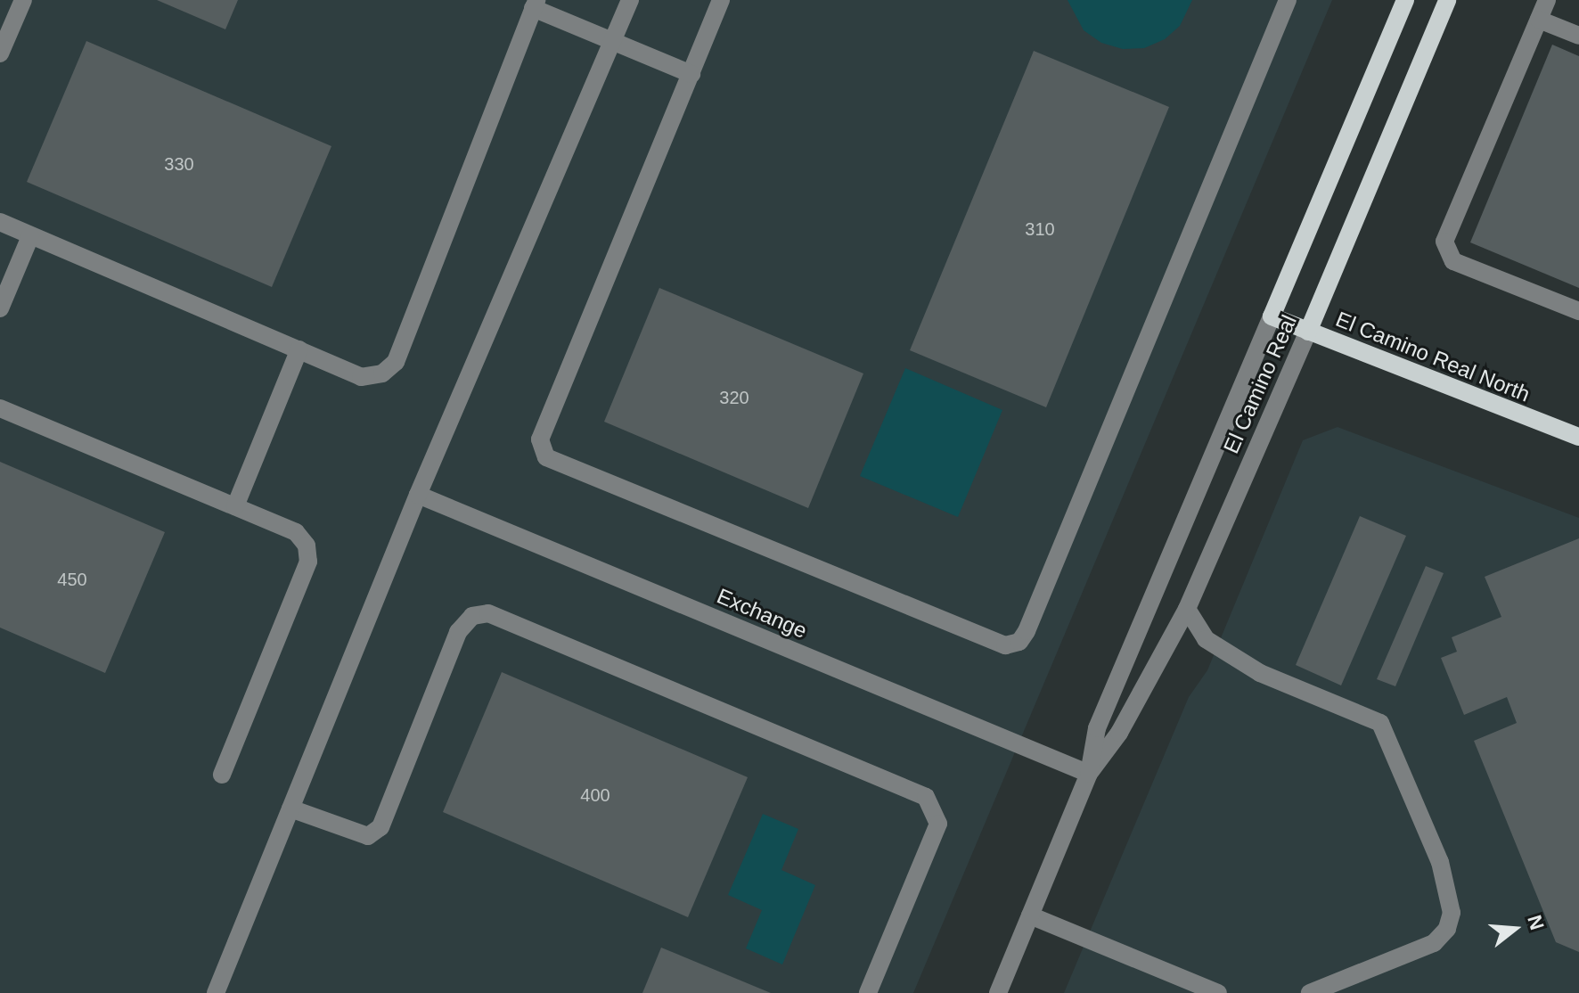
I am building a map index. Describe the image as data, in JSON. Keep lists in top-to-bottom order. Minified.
{"streets":{"main road":["El Camino Real North","El Camino Real"],"street":["Exchange"]},"crossings":[["El Camino Real North","El Camino Real"],["El Camino Real","Exchange"]],"house_numbers":["330","310","320","450","400"],"north":"right"}
